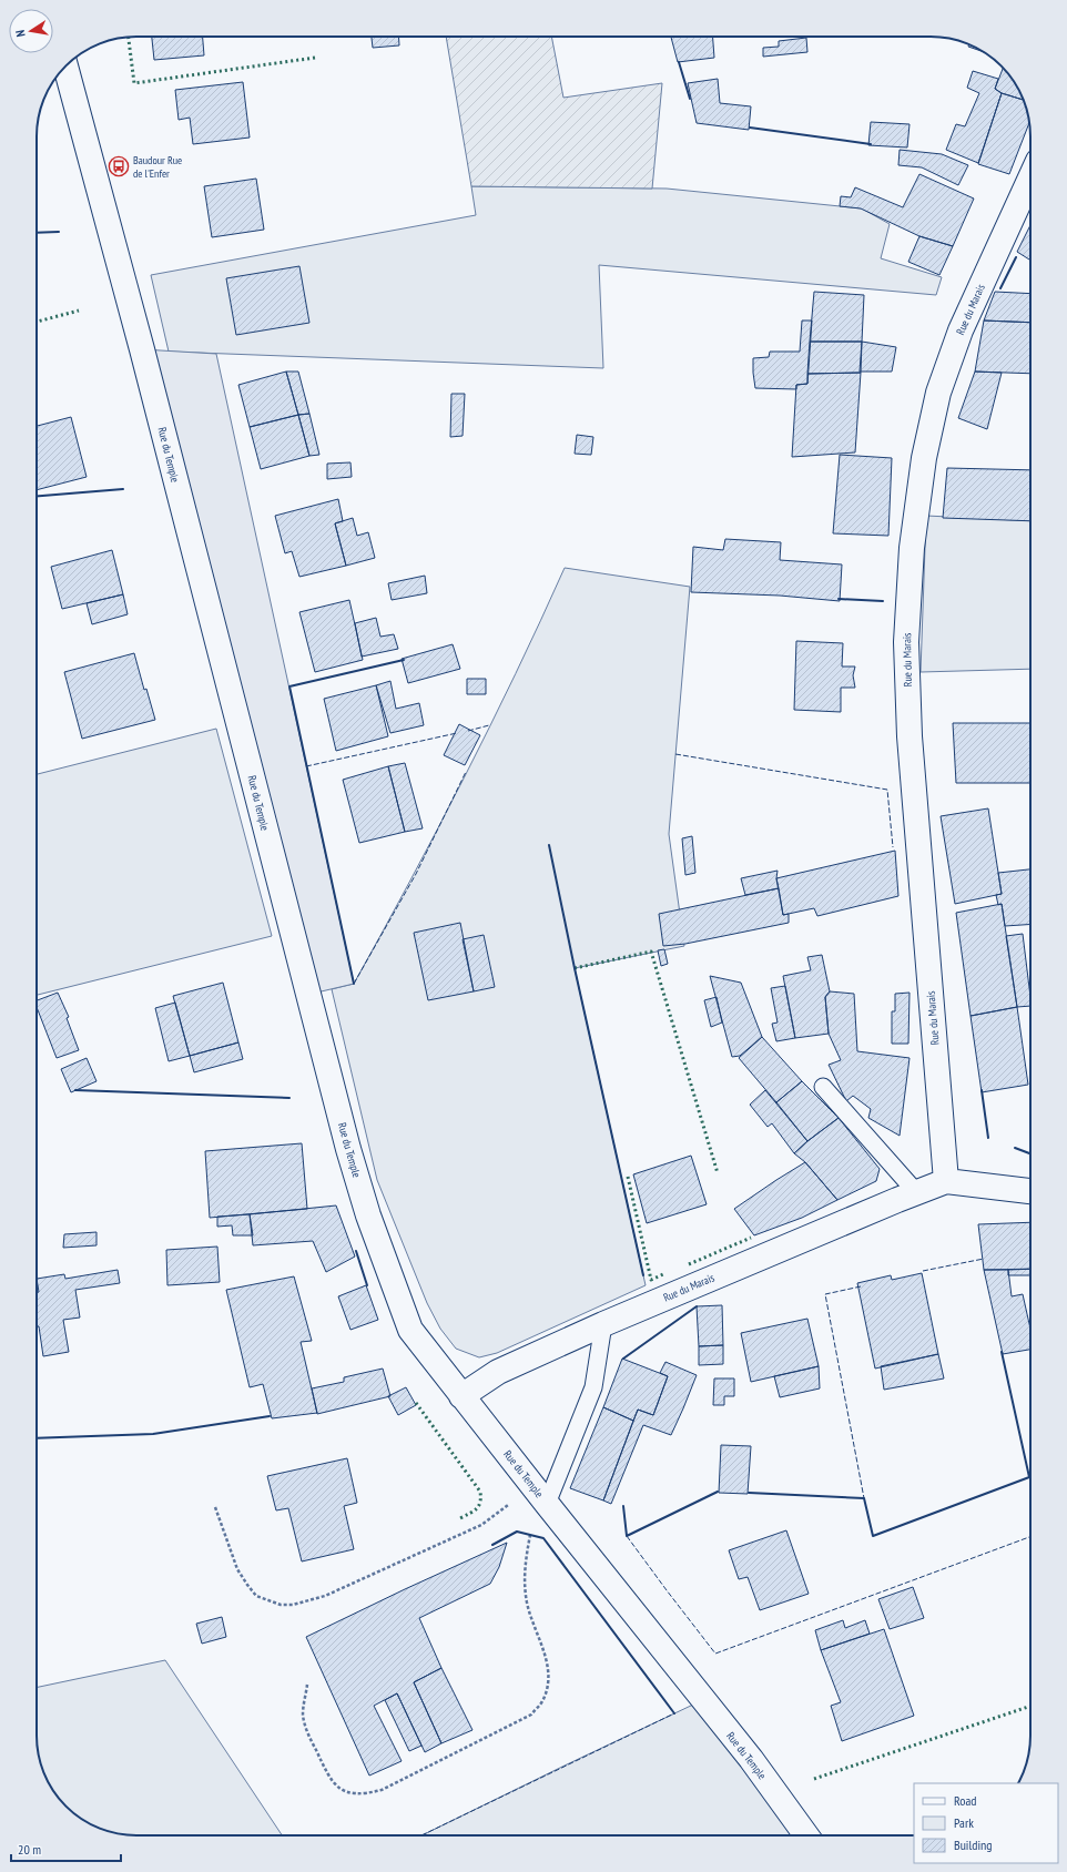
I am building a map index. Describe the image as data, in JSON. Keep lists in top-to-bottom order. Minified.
{"streets":{"street":["Rue du Marais","Rue du Temple"]},"crossings":[["Rue du Marais","Rue du Temple"]],"places":{"bus stop":["Baudour Rue de l'Enfer"]},"legend":["Road","Park","Building"],"scale_bar":"20 m","north":"left"}
